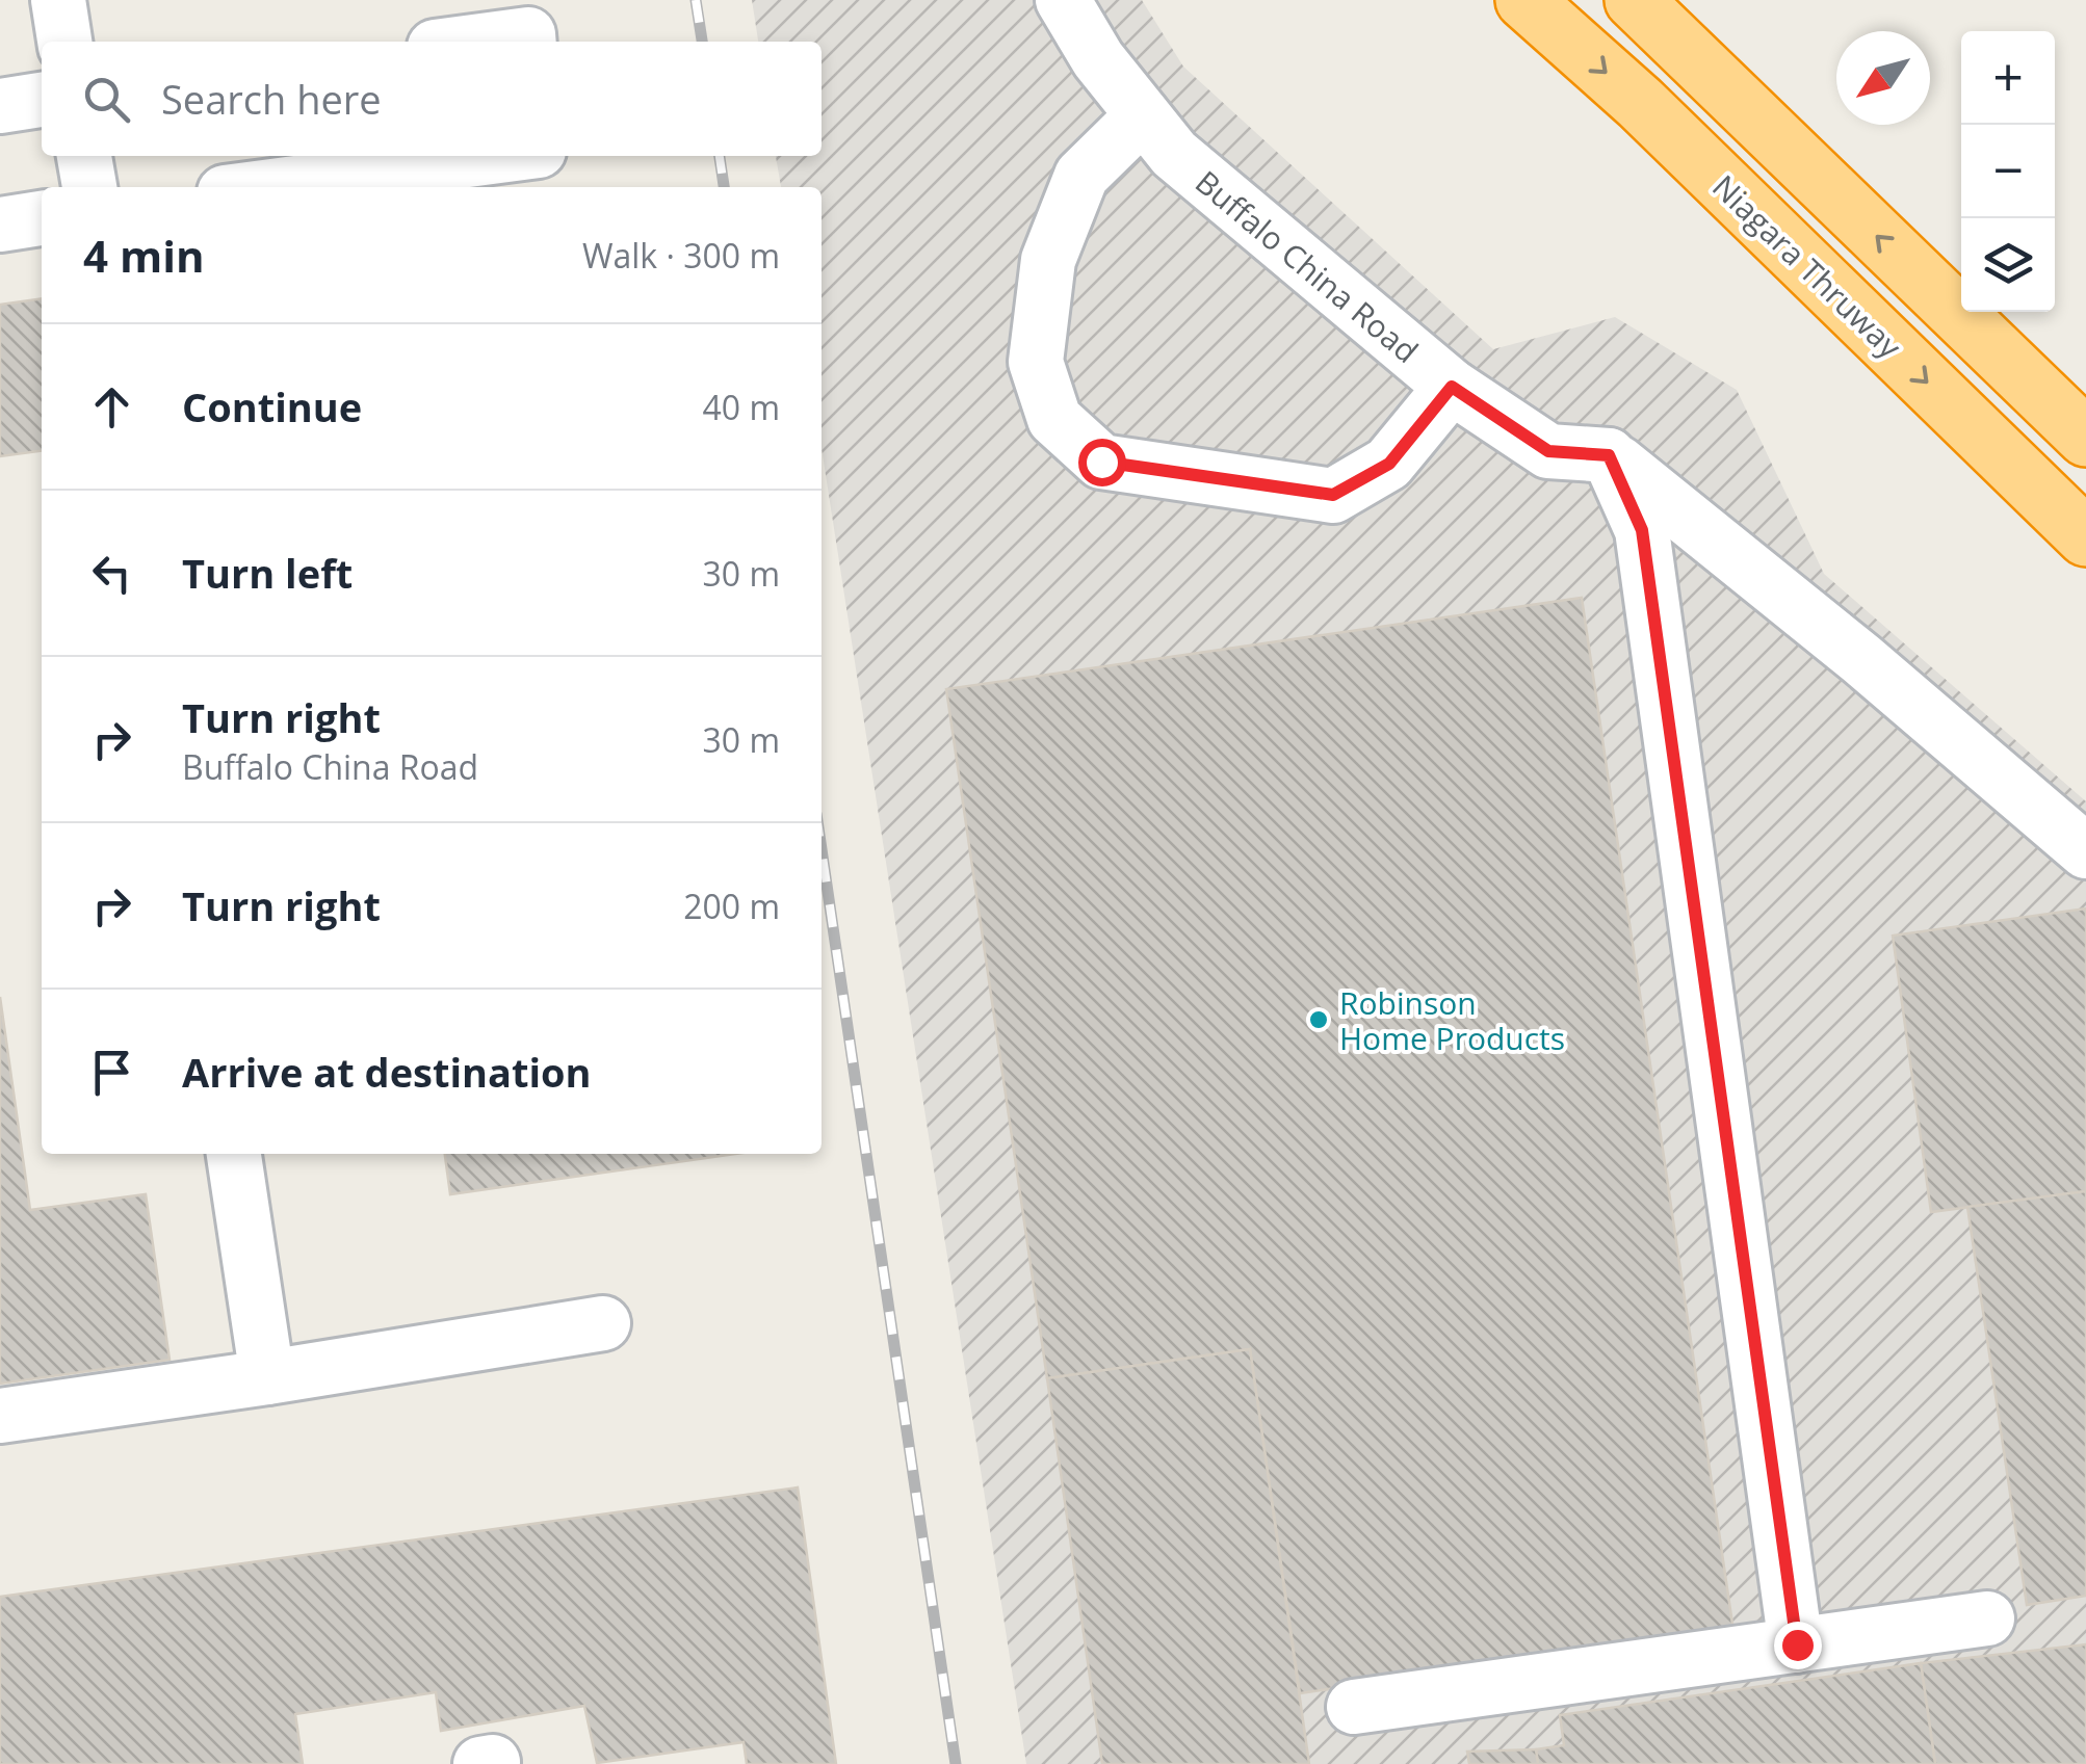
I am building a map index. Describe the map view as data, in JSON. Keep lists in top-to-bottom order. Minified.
{"streets":{"highway":["Niagara Thruway"],"street":["Buffalo China Road"]},"places":["Robinson Home Products"],"north":"bottom left","page":{"map_buttons":["+","−"],"search":"Search here","heading":["4 min","Walk · 300 m"],"list":[["Continue","40 m"],["Turn left","30 m"],["Turn right","Buffalo China Road","30 m"],["Turn right","200 m"],"Arrive at destination"]}}
